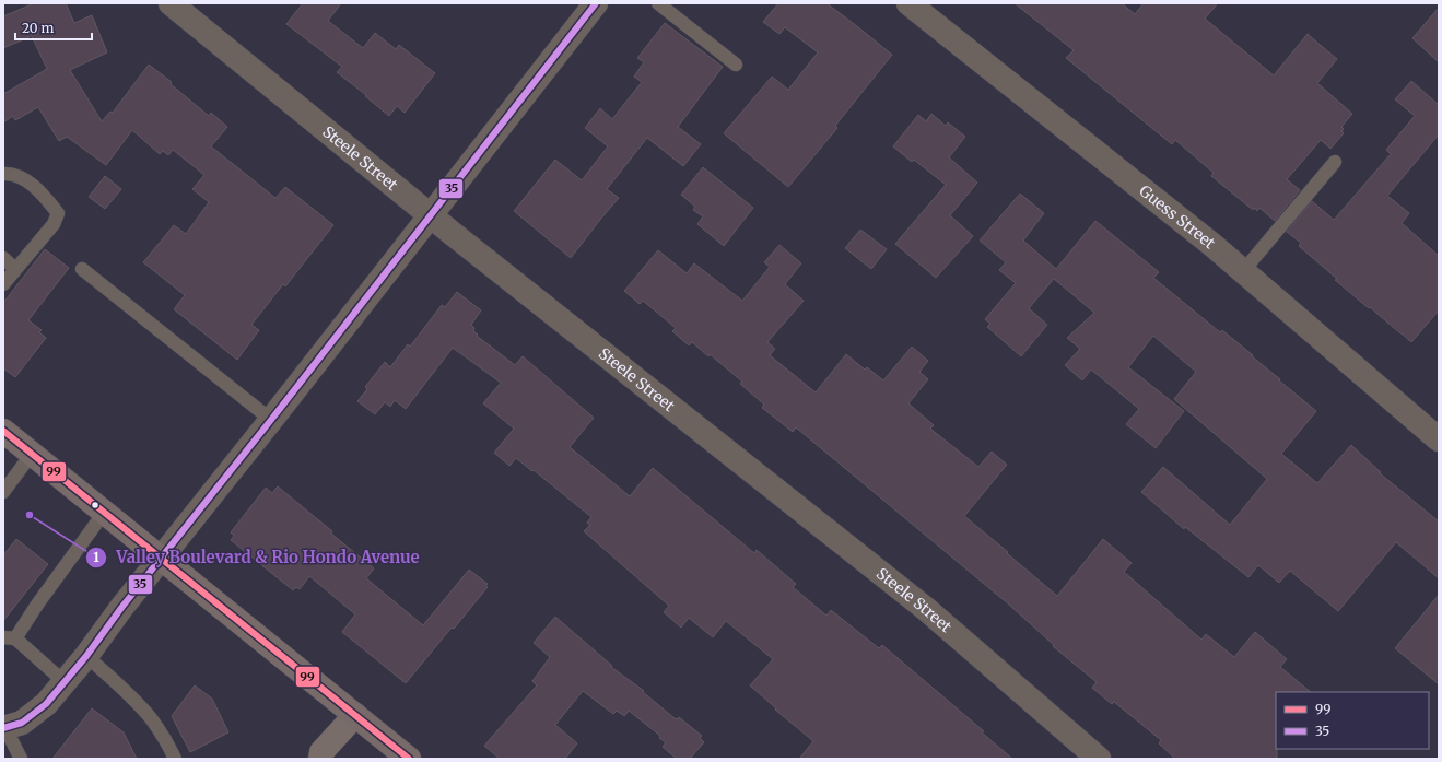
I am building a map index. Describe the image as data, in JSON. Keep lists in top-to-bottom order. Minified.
{"streets":{"street":["Steele Street","Guess Street"]},"places":["Valley Boulevard & Rio Hondo Avenue"],"lines":["transit line 35","transit line 99"],"legend":["99","35"],"scale_bar":"20 m"}
